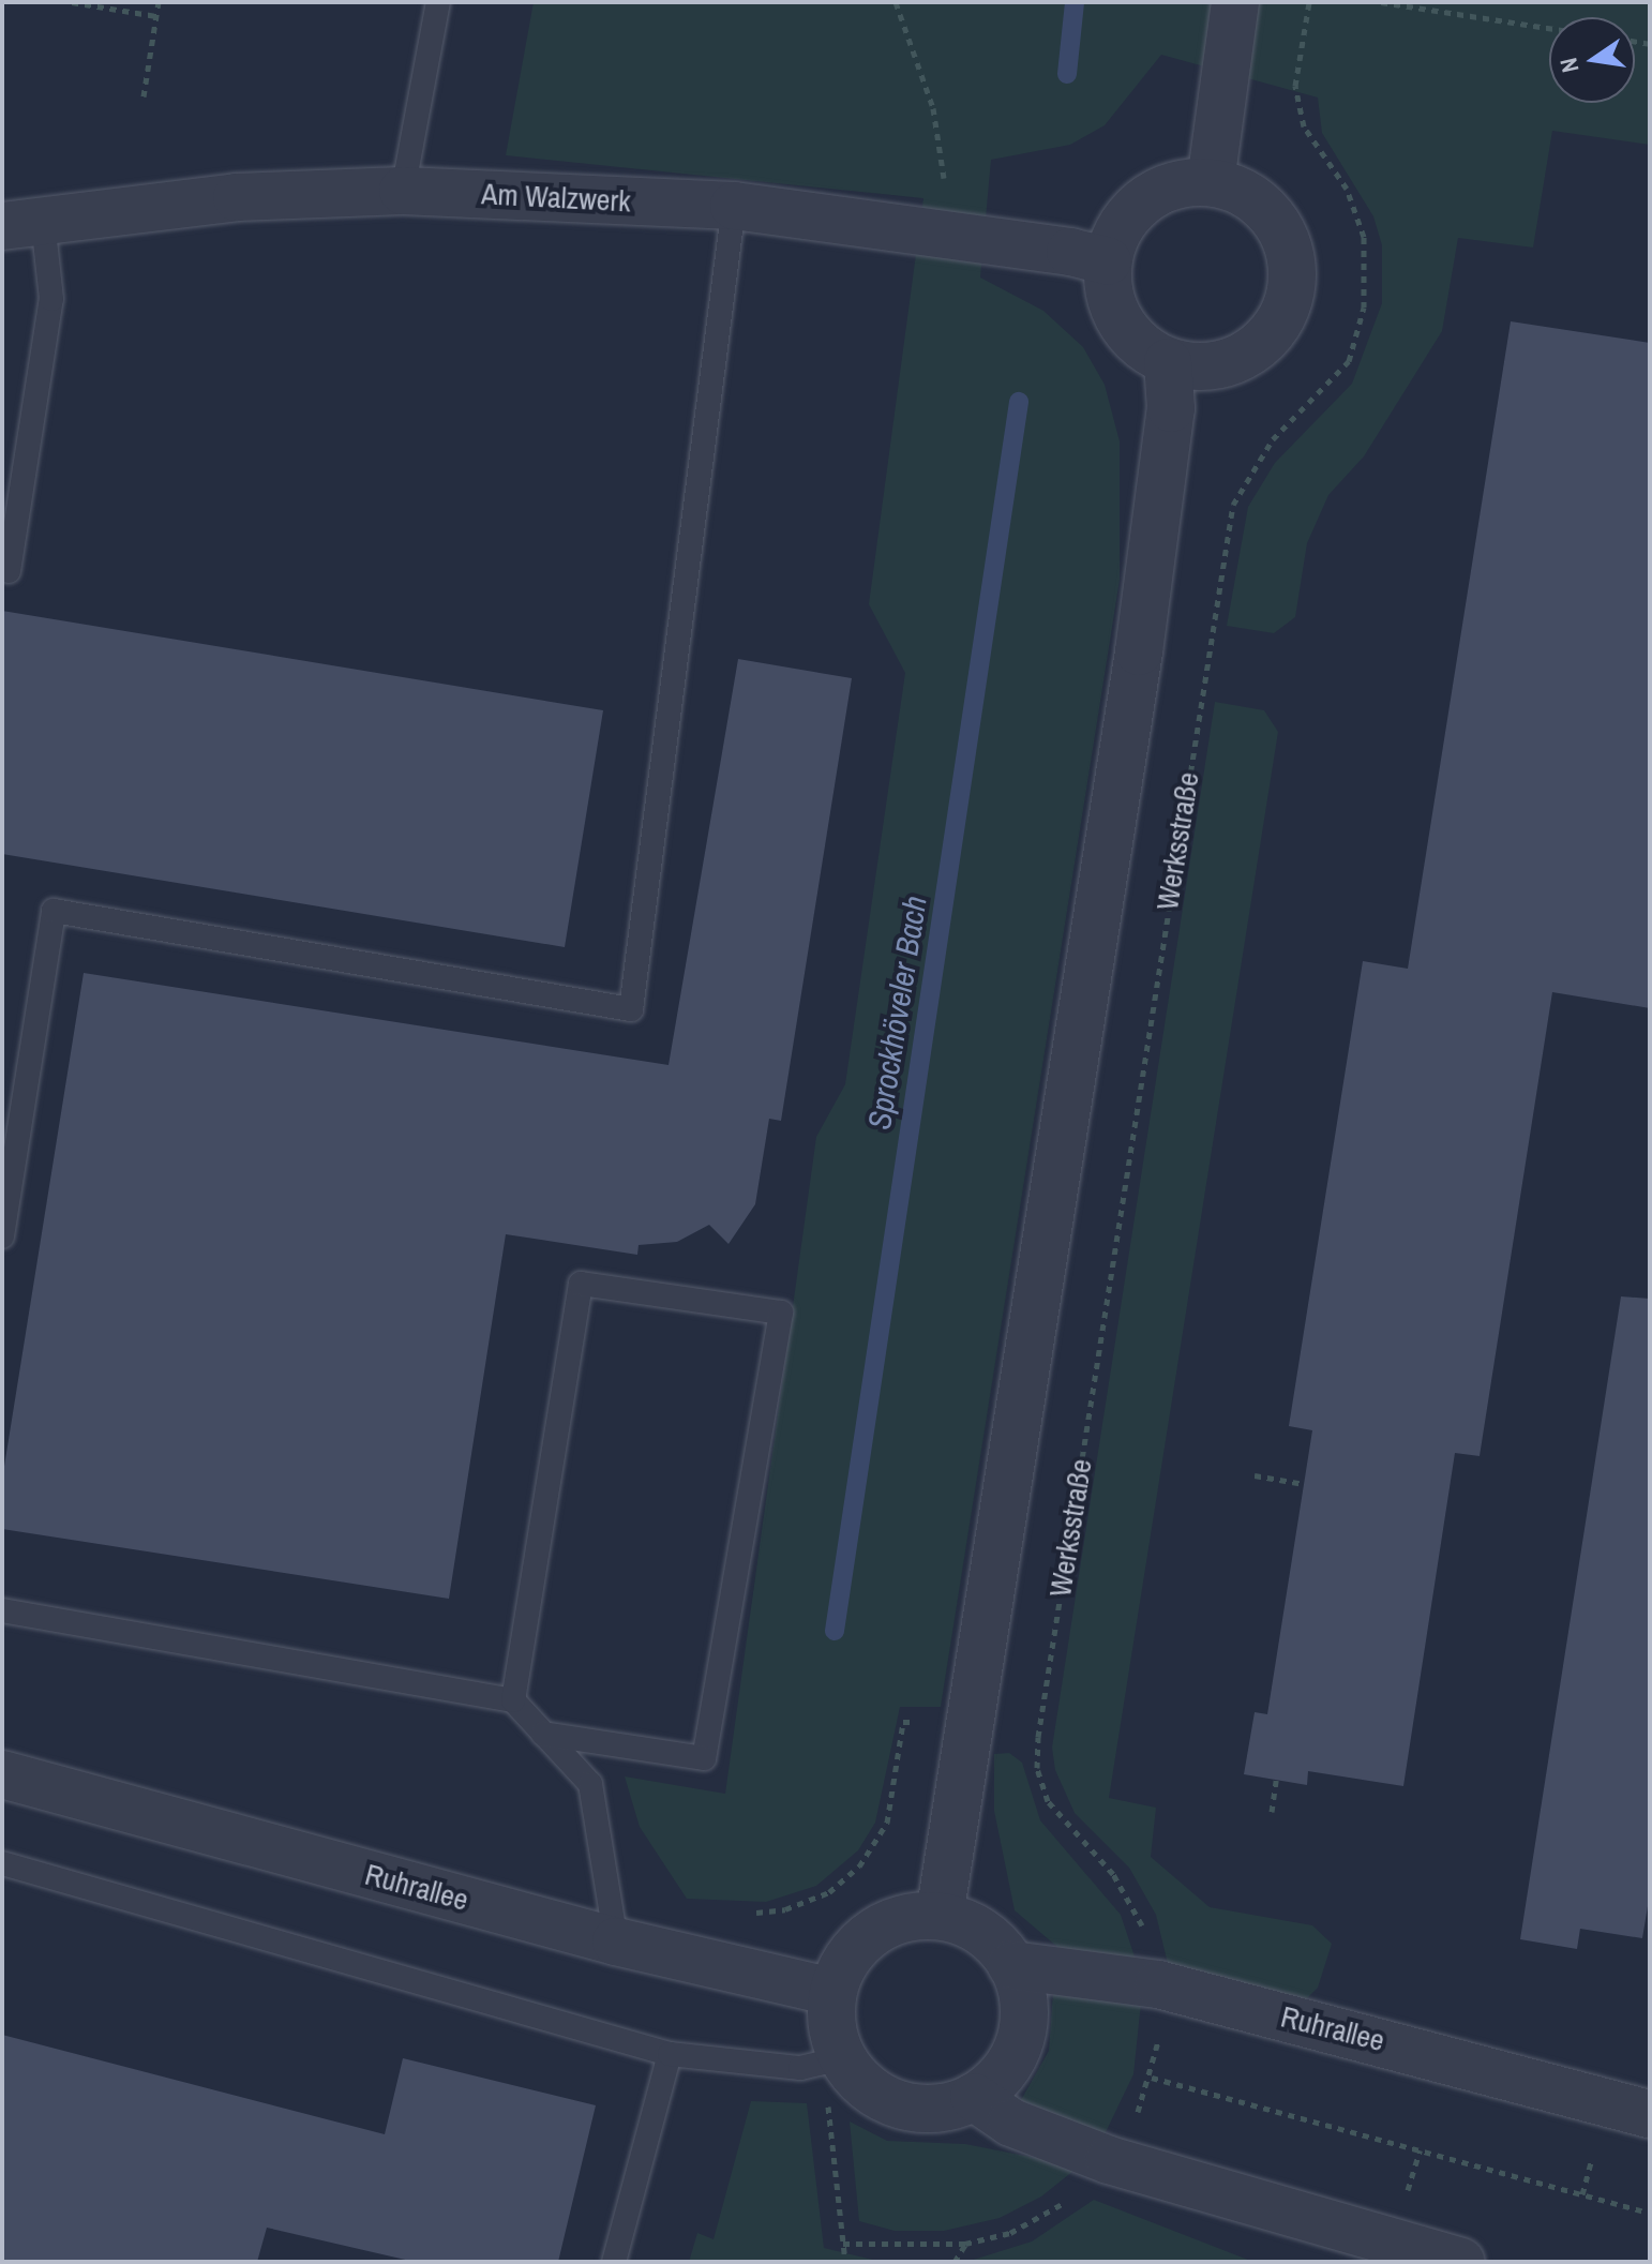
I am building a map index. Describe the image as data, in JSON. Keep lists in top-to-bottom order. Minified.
{"streets":{"street":["Am Walzwerk","Ruhrallee"],"path":["Werksstraße"]},"crossings":[["Werksstraße","Ruhrallee"]],"water":["Sprockhöveler Bach"],"north":"left"}
